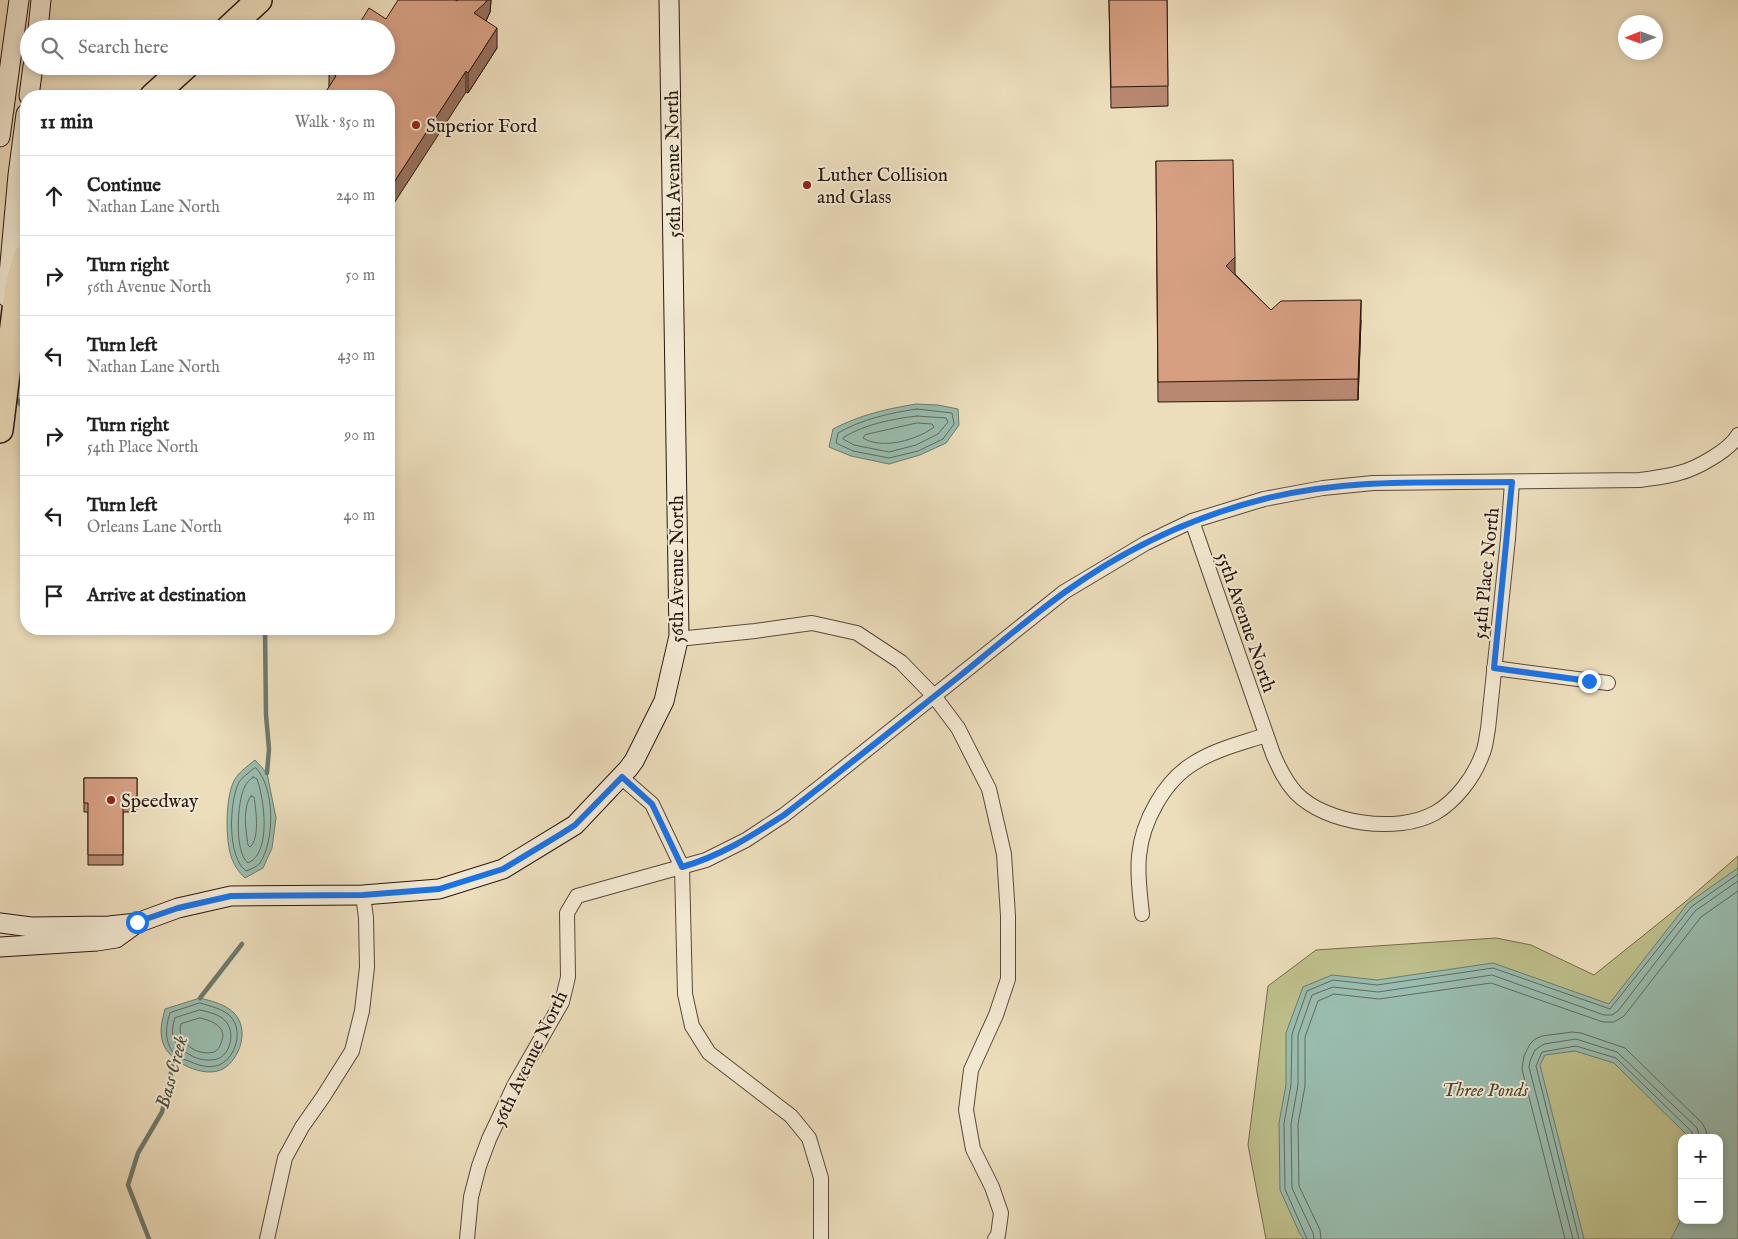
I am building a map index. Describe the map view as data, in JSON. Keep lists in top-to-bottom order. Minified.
{"streets":{"street":["56th Avenue North","54th Place North","55th Avenue North"]},"crossings":[["56th Avenue North","54th Place North"],["56th Avenue North","55th Avenue North"],["54th Place North","55th Avenue North"]],"water":["Bass Creek"],"parks":["Three Ponds"],"places":["Superior Ford","Luther Collision and Glass","Speedway"],"north":"left","page":{"search":"Search here","heading":["11 min","Walk · 850 m"],"list":[["Continue","Nathan Lane North","240 m"],["Turn right","56th Avenue North","50 m"],["Turn left","Nathan Lane North","430 m"],["Turn right","54th Place North","90 m"],["Turn left","Orleans Lane North","40 m"],"Arrive at destination"],"map_buttons":["+","−"]}}
